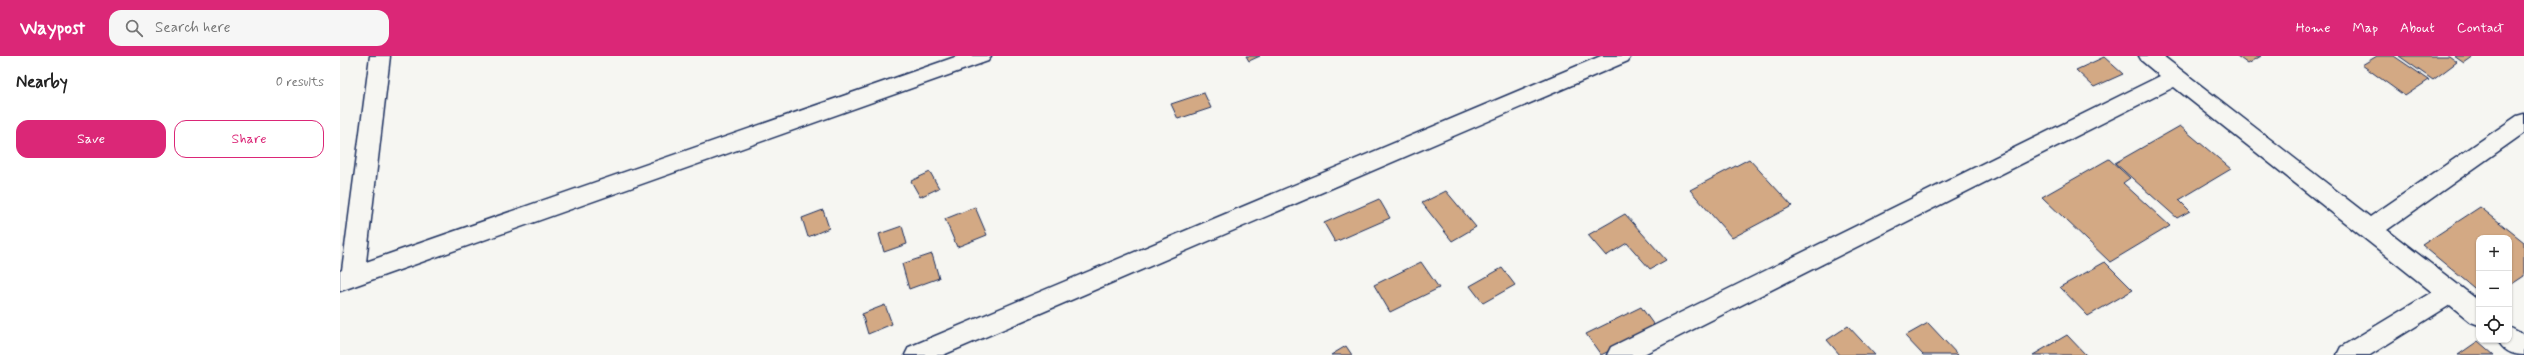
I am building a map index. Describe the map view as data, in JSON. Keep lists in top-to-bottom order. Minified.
{"page":{"header":"Waypost","search":"Search here","nav":["Home","Map","About","Contact"],"heading":["Nearby","0 results"],"buttons":["Save","Share"],"map_buttons":["+","−"]}}
